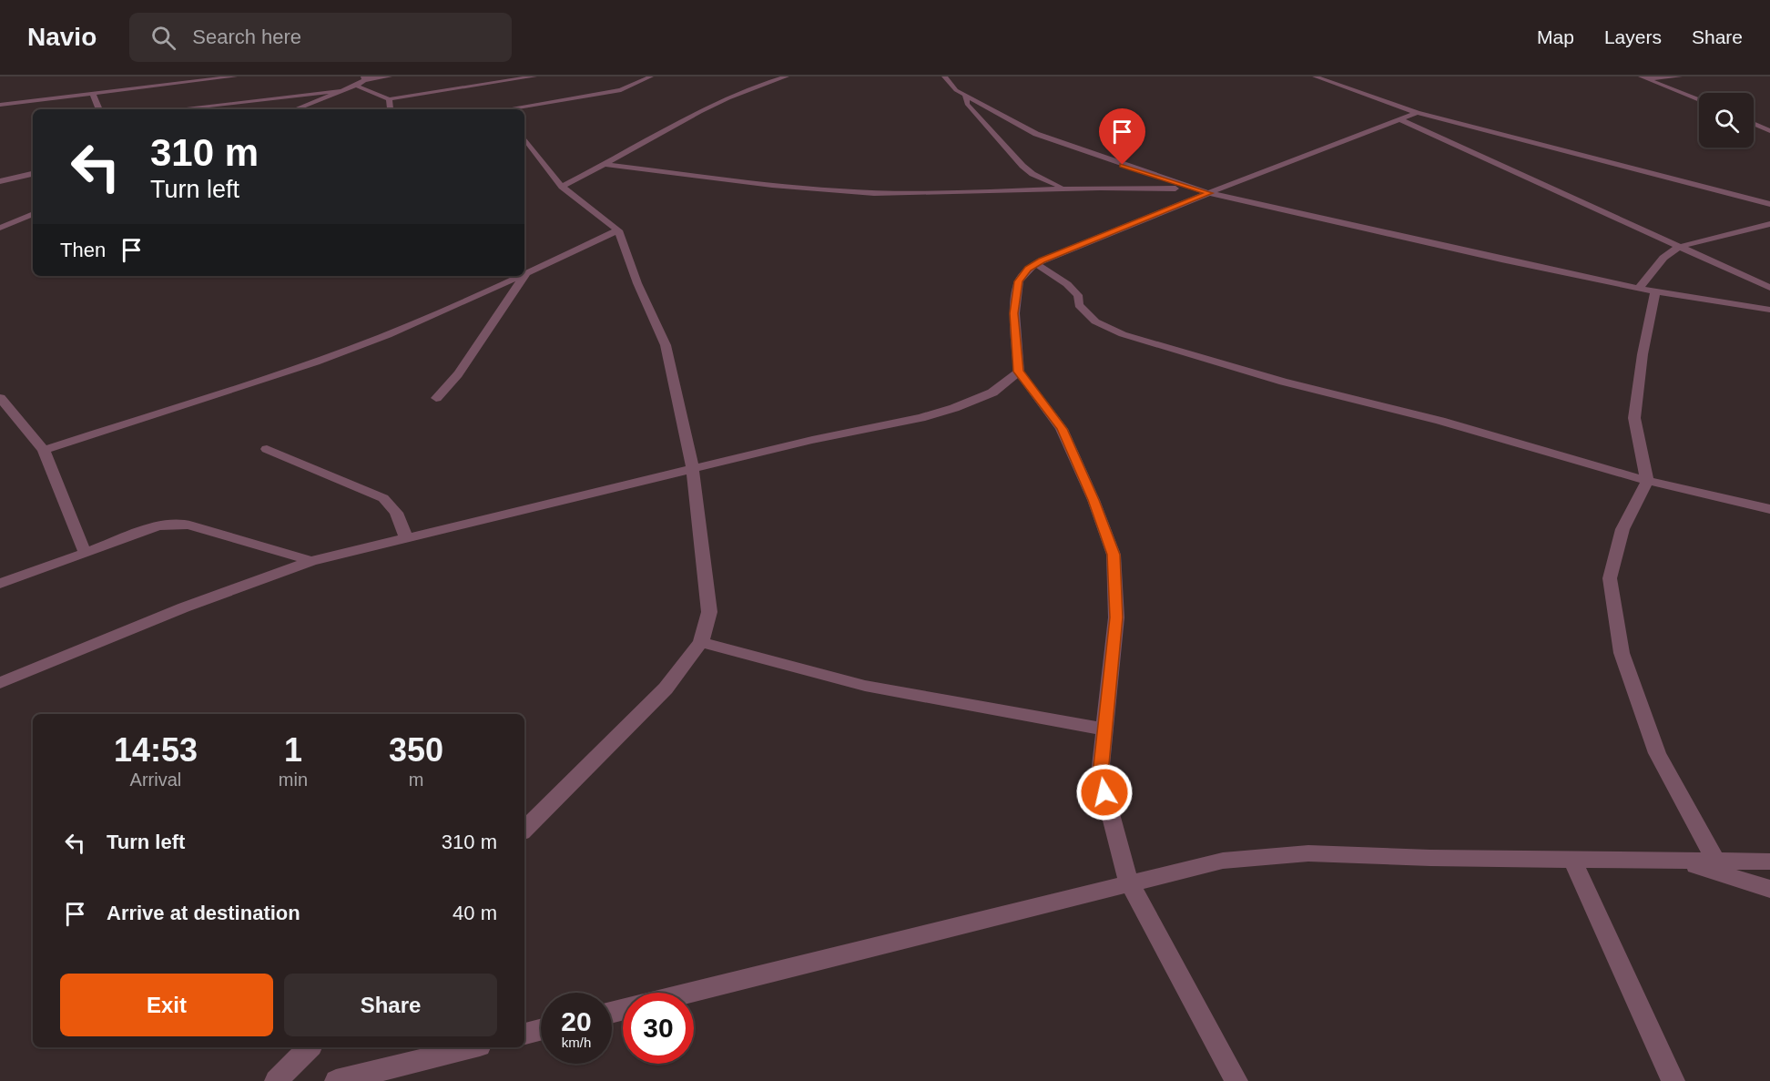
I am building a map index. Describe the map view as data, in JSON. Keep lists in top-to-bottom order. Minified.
{"page":{"header":"Navio","search":"Search here","nav":["Map","Layers","Share"],"turn":["310 m","Turn left"],"then":"Then","eta":["14:53","Arrival","1","min","350","m"],"list":[{"name":"Turn left","value":"310 m"},{"name":"Arrive at destination","value":"40 m"}],"buttons":["Exit","Share"],"speed":"20 km/h","limit":"30"}}
